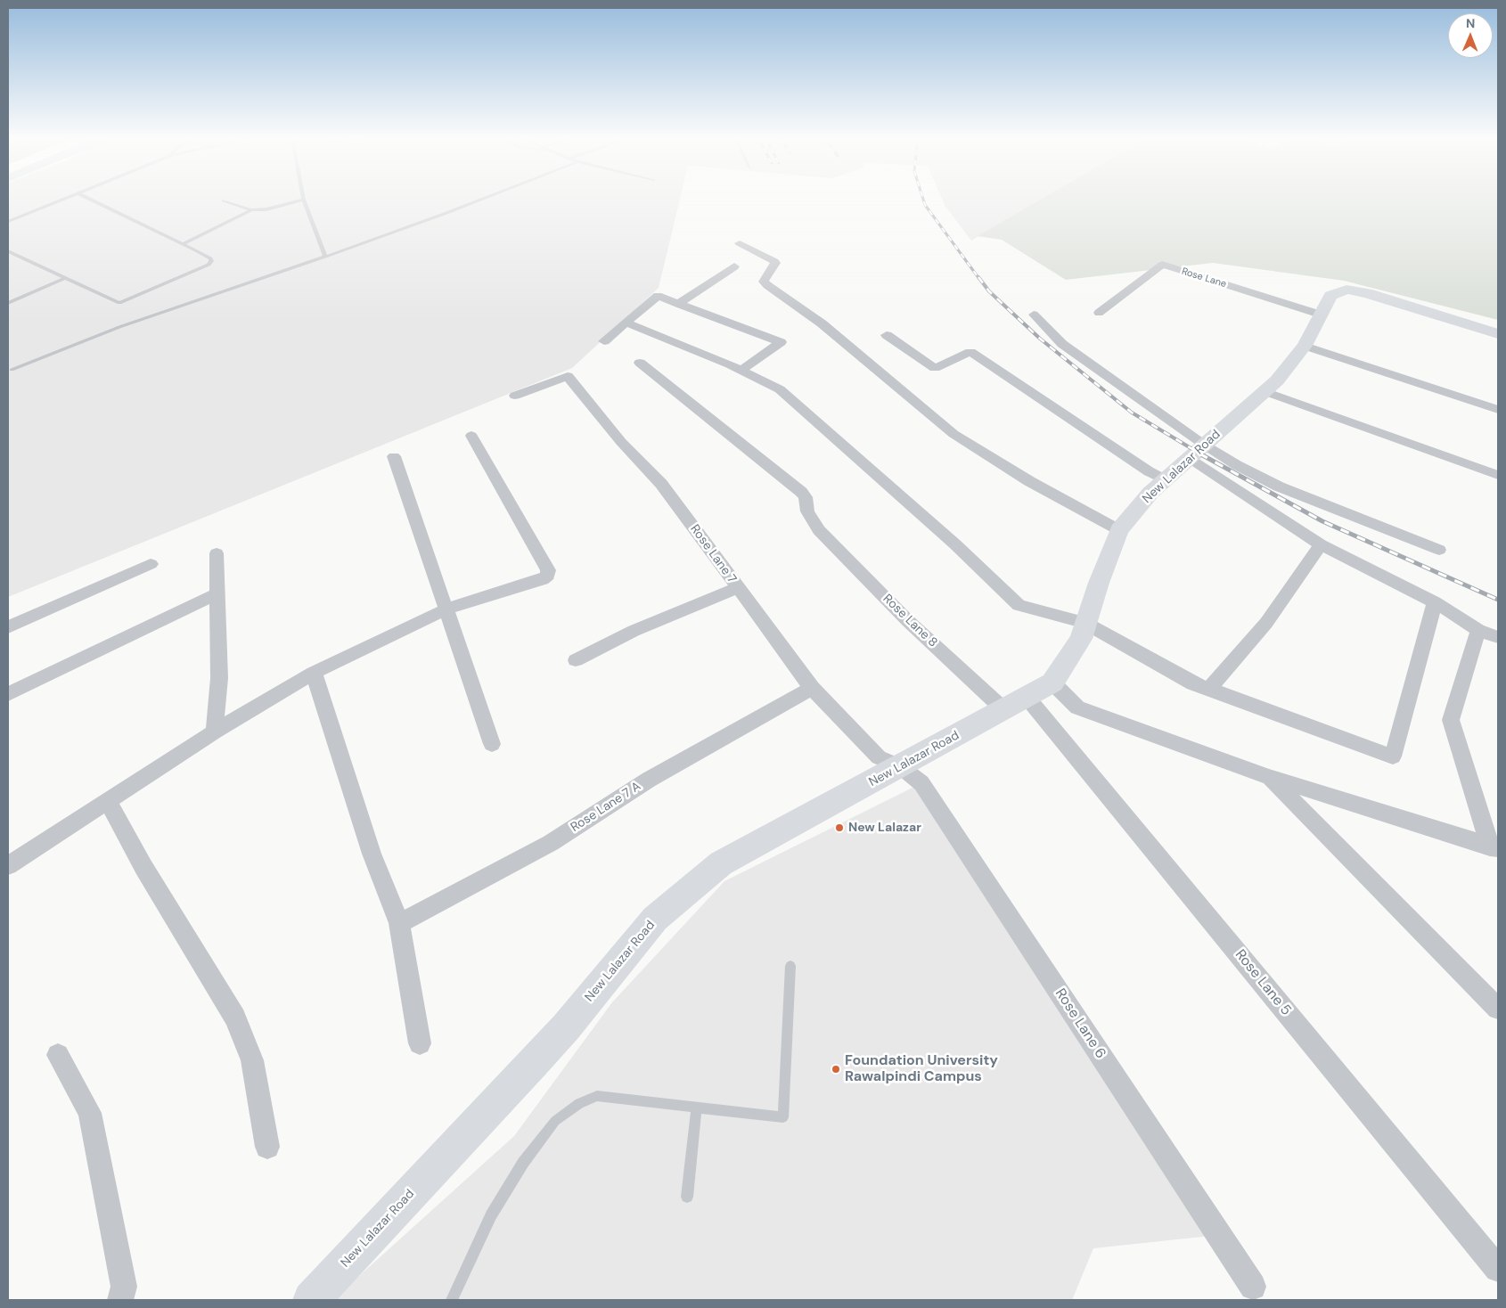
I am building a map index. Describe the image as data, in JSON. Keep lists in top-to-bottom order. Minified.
{"streets":{"street":["Rose Lane","New Lalazar Road","Rose Lane 7","Rose Lane 8","Rose Lane 7 A","Rose Lane 5","Rose Lane 6"]},"crossings":[["Rose Lane","New Lalazar Road"],["New Lalazar Road","Rose Lane 7"],["New Lalazar Road","Rose Lane 8"],["New Lalazar Road","Rose Lane 5"],["New Lalazar Road","Rose Lane 6"],["Rose Lane 7","Rose Lane 7 A"],["Rose Lane 7","Rose Lane 6"]],"places":["New Lalazar","Foundation University Rawalpindi Campus"],"north":"top"}
